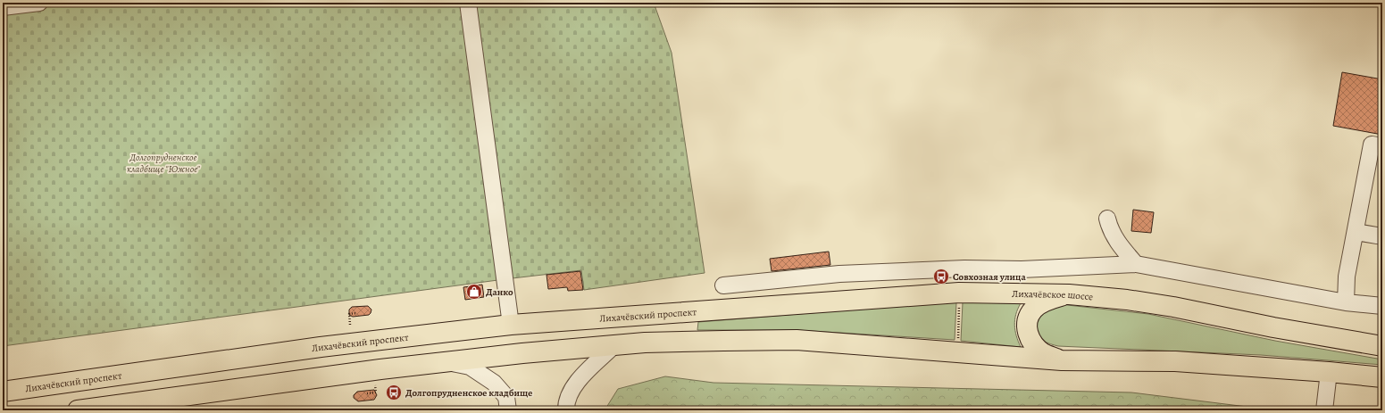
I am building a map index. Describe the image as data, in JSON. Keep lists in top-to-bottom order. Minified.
{"streets":{"main road":["Лихачёвское шоссе","Лихачёвский проспект"]},"crossings":[["Лихачёвское шоссе","Лихачёвский проспект"]],"parks":["Долгопрудненское кладбище \"Южное\""],"places":{"bus stop":["Совхозная улица","Долгопрудненское кладбище"],"shop":["Данко"]}}
